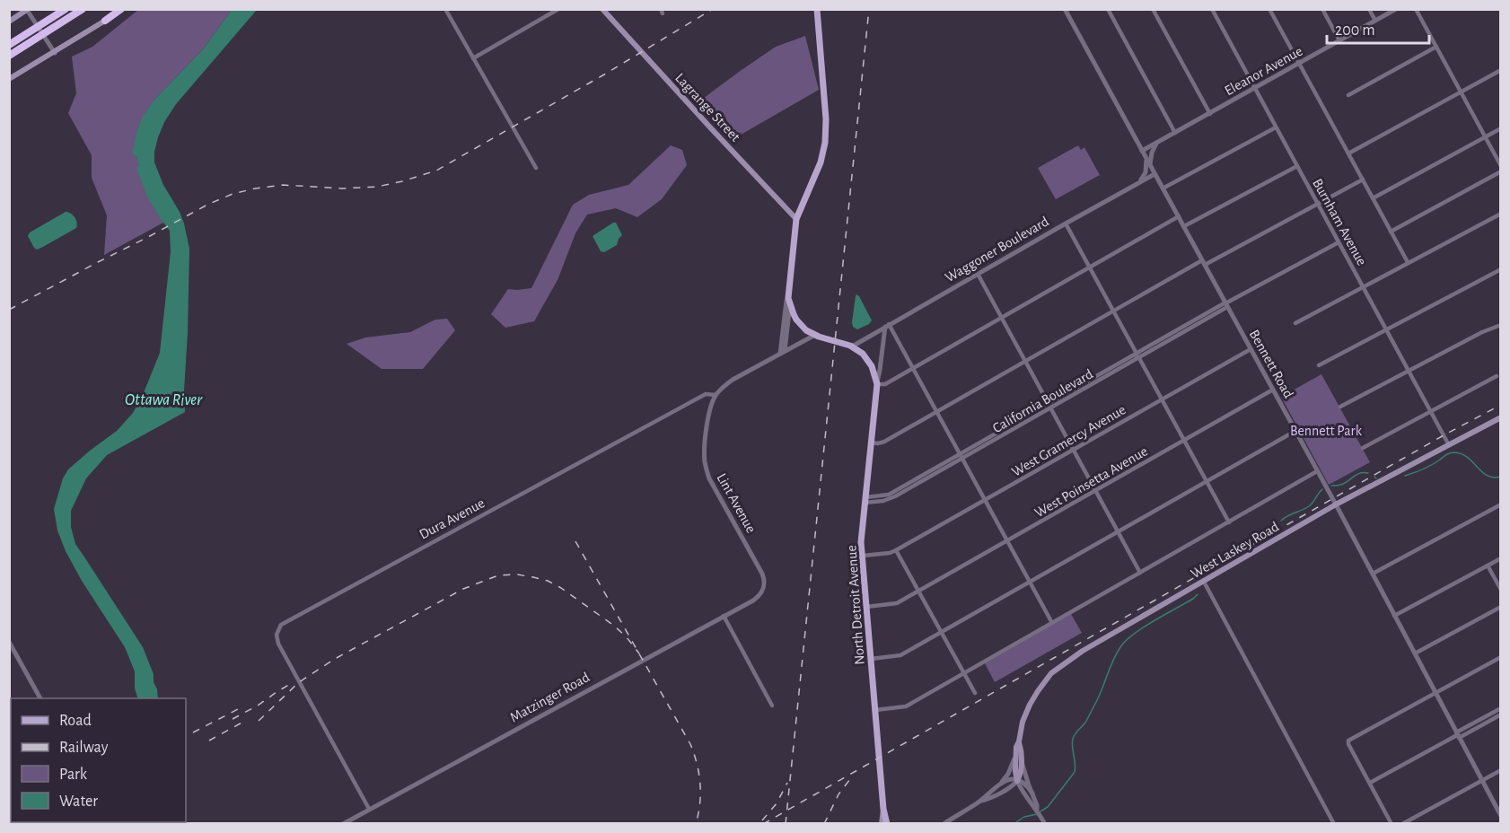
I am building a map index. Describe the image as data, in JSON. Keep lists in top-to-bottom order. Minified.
{"streets":{"main road":["Lagrange Street","West Laskey Road","North Detroit Avenue"],"street":["Eleanor Avenue","Burnham Avenue","Waggoner Boulevard","Bennett Road","California Boulevard","West Gramercy Avenue","West Poinsetta Avenue","Lint Avenue","Dura Avenue","Matzinger Road"]},"crossings":[["Eleanor Avenue","Burnham Avenue"],["Eleanor Avenue","Bennett Road"],["Burnham Avenue","California Boulevard"],["Burnham Avenue","West Laskey Road"],["Waggoner Boulevard","Bennett Road"],["Waggoner Boulevard","North Detroit Avenue"],["Bennett Road","California Boulevard"],["Bennett Road","West Gramercy Avenue"],["Bennett Road","West Poinsetta Avenue"],["Bennett Road","West Laskey Road"],["California Boulevard","North Detroit Avenue"],["West Gramercy Avenue","North Detroit Avenue"],["West Poinsetta Avenue","North Detroit Avenue"],["Lint Avenue","Dura Avenue"],["Lint Avenue","Matzinger Road"],["Dura Avenue","North Detroit Avenue"],["Dura Avenue","Matzinger Road"]],"water":["Ottawa River"],"parks":["Bennett Park"],"legend":["Road","Railway","Park","Water"],"scale_bar":"200 m"}
